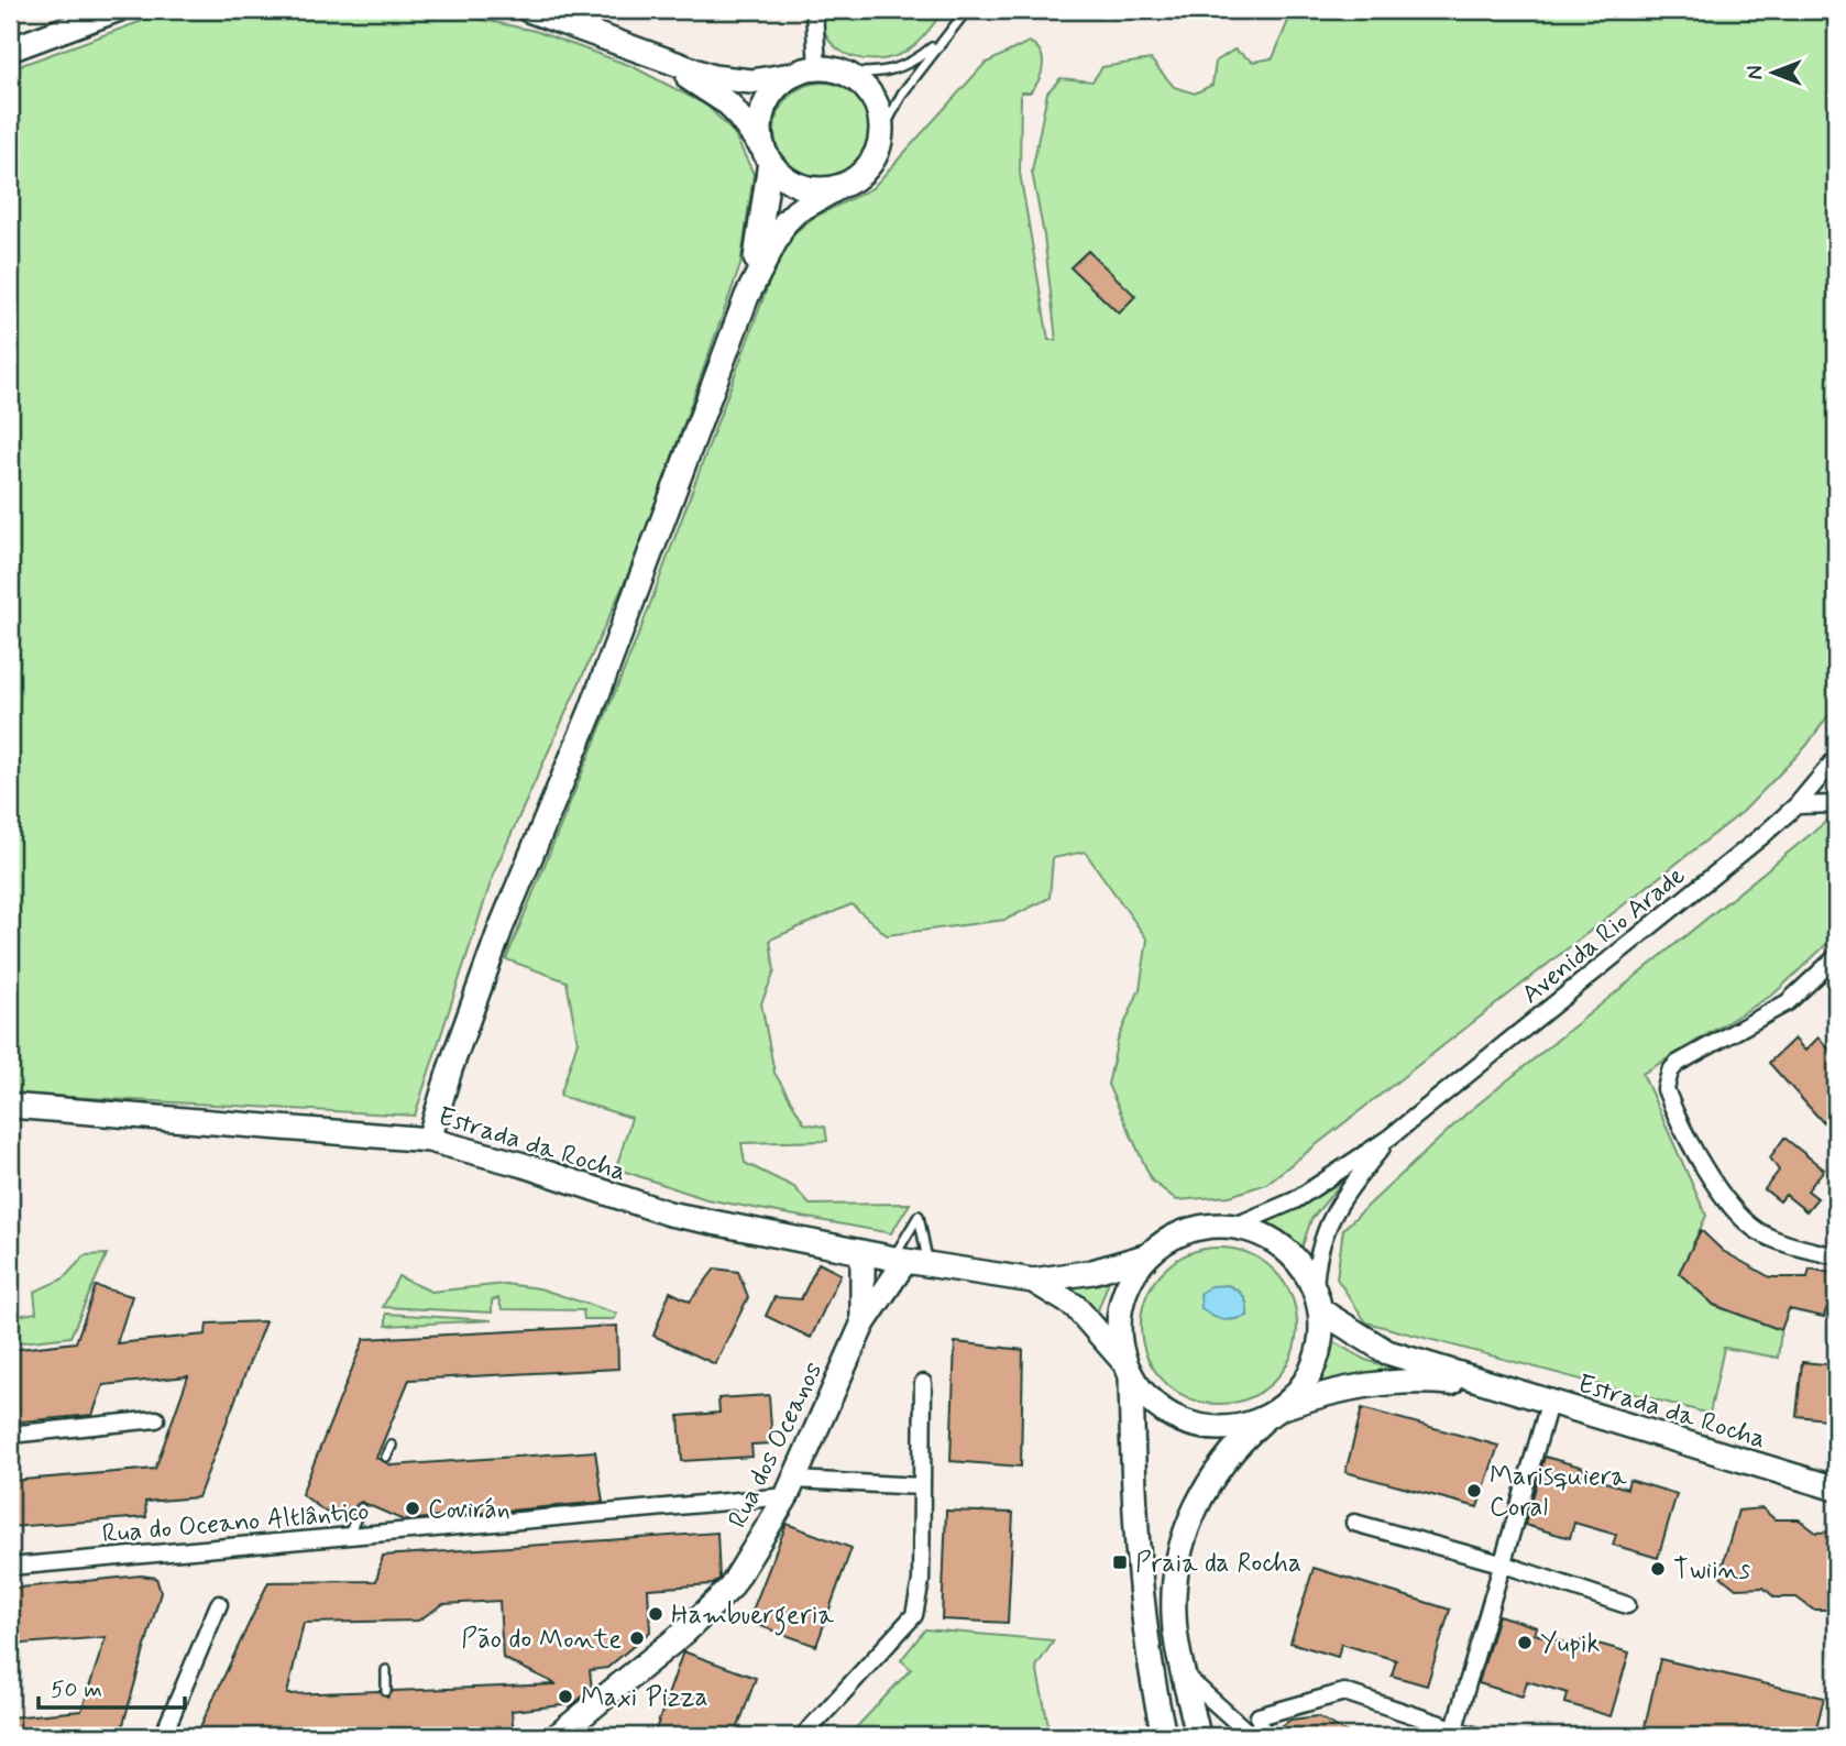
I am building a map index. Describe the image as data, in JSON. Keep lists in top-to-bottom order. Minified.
{"streets":{"street":["Avenida Rio Arade","Estrada da Rocha","Rua dos Oceanos","Rua do Oceano Altlântico"]},"crossings":[["Rua dos Oceanos","Rua do Oceano Altlântico"]],"places":{"other":["Marisquiera Coral","Covirán","Twiins","Hambuergeria","Pão do Monte","Yupik","Maxi Pizza"],"transit":["Praia da Rocha"]},"scale_bar":"50 m","north":"left"}
